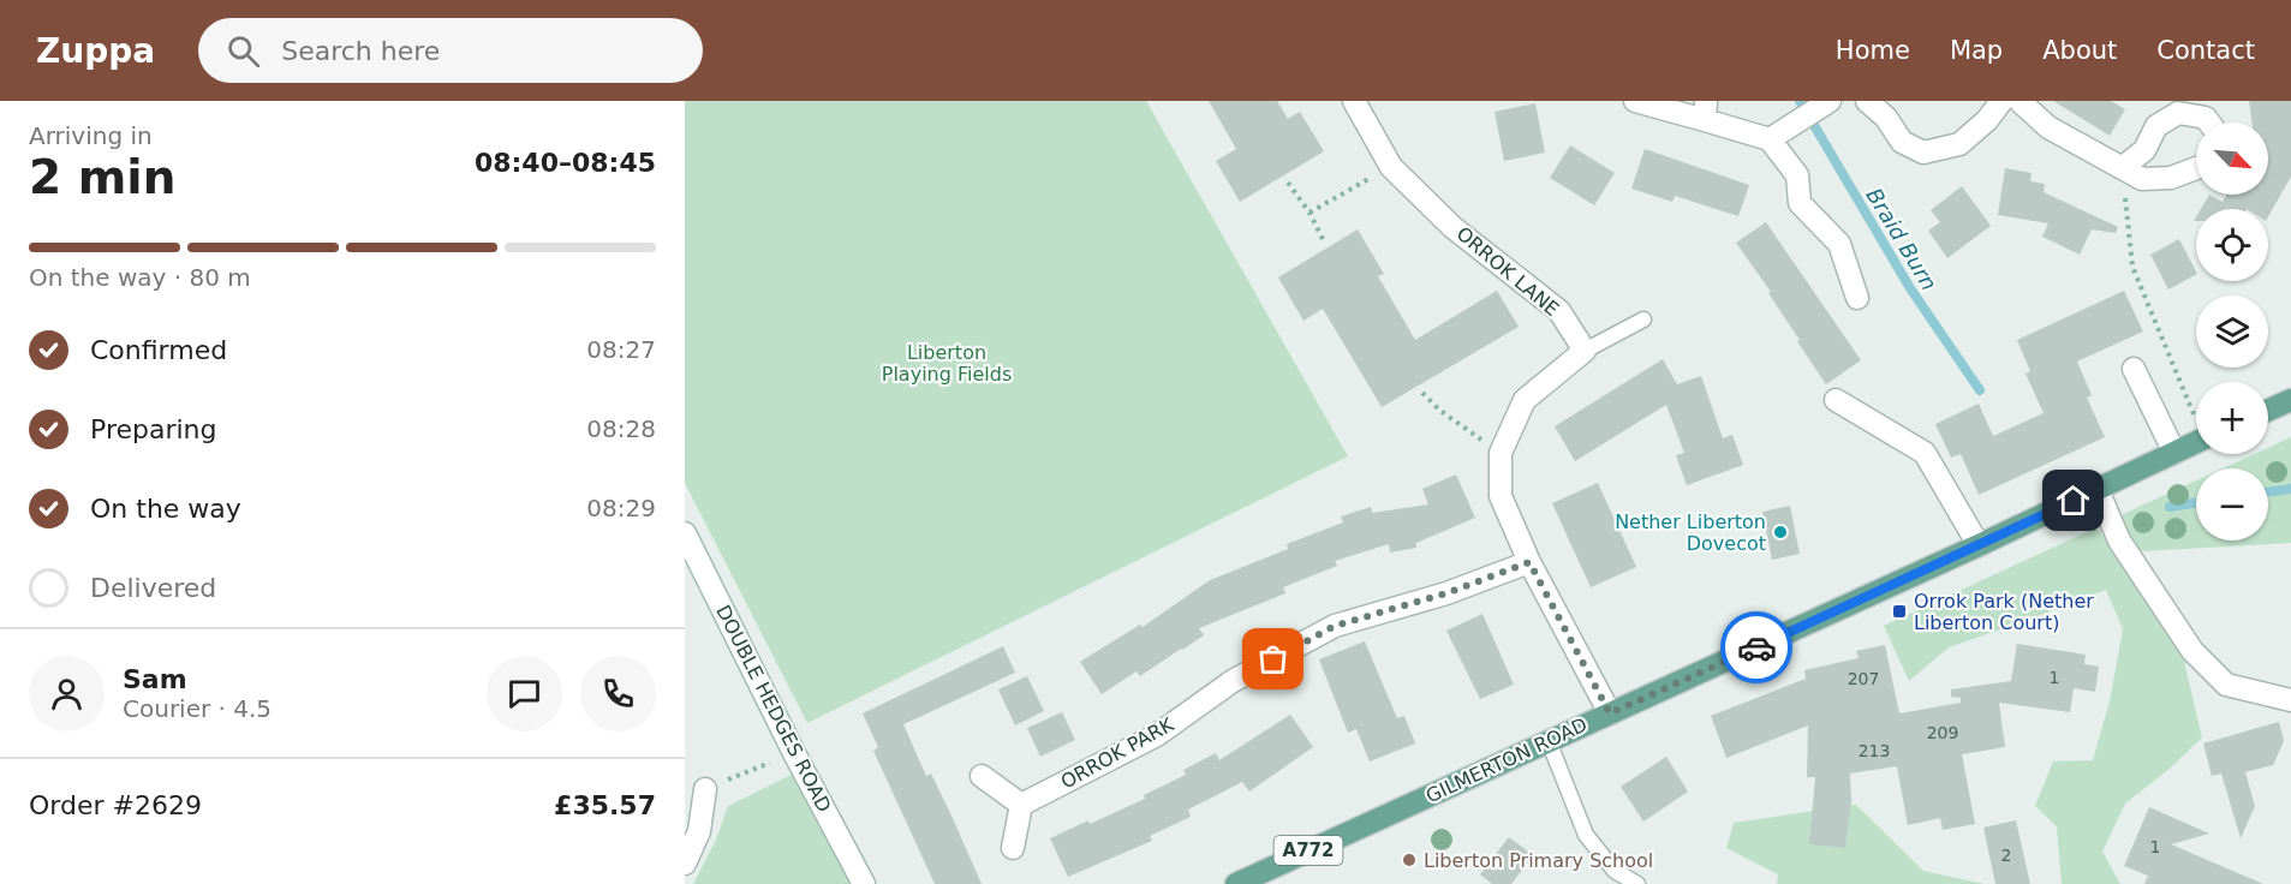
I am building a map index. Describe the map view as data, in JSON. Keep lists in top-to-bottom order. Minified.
{"streets":{"main road":["GILMERTON ROAD","A772"],"street":["ORROK LANE","DOUBLE HEDGES ROAD","ORROK PARK"]},"water":["Braid Burn"],"parks":["Liberton Playing Fields"],"places":{"other":["Nether Liberton Dovecot","Liberton Primary School"],"transit":["Orrok Park (Nether Liberton Court)"]},"house_numbers":["1","207","209","213","1","2"],"north":"bottom right","page":{"header":"Zuppa","search":"Search here","nav":["Home","Map","About","Contact"],"heading":["2 min","Arriving in","08:40–08:45"],"panel":["Sam","Courier · 4.5","Order #2629","£35.57"],"map_buttons":["+","−"],"bar":"On the way · 80 m","list":[["Confirmed","08:27"],["Preparing","08:28"],["On the way","08:29"],"Delivered"]}}
